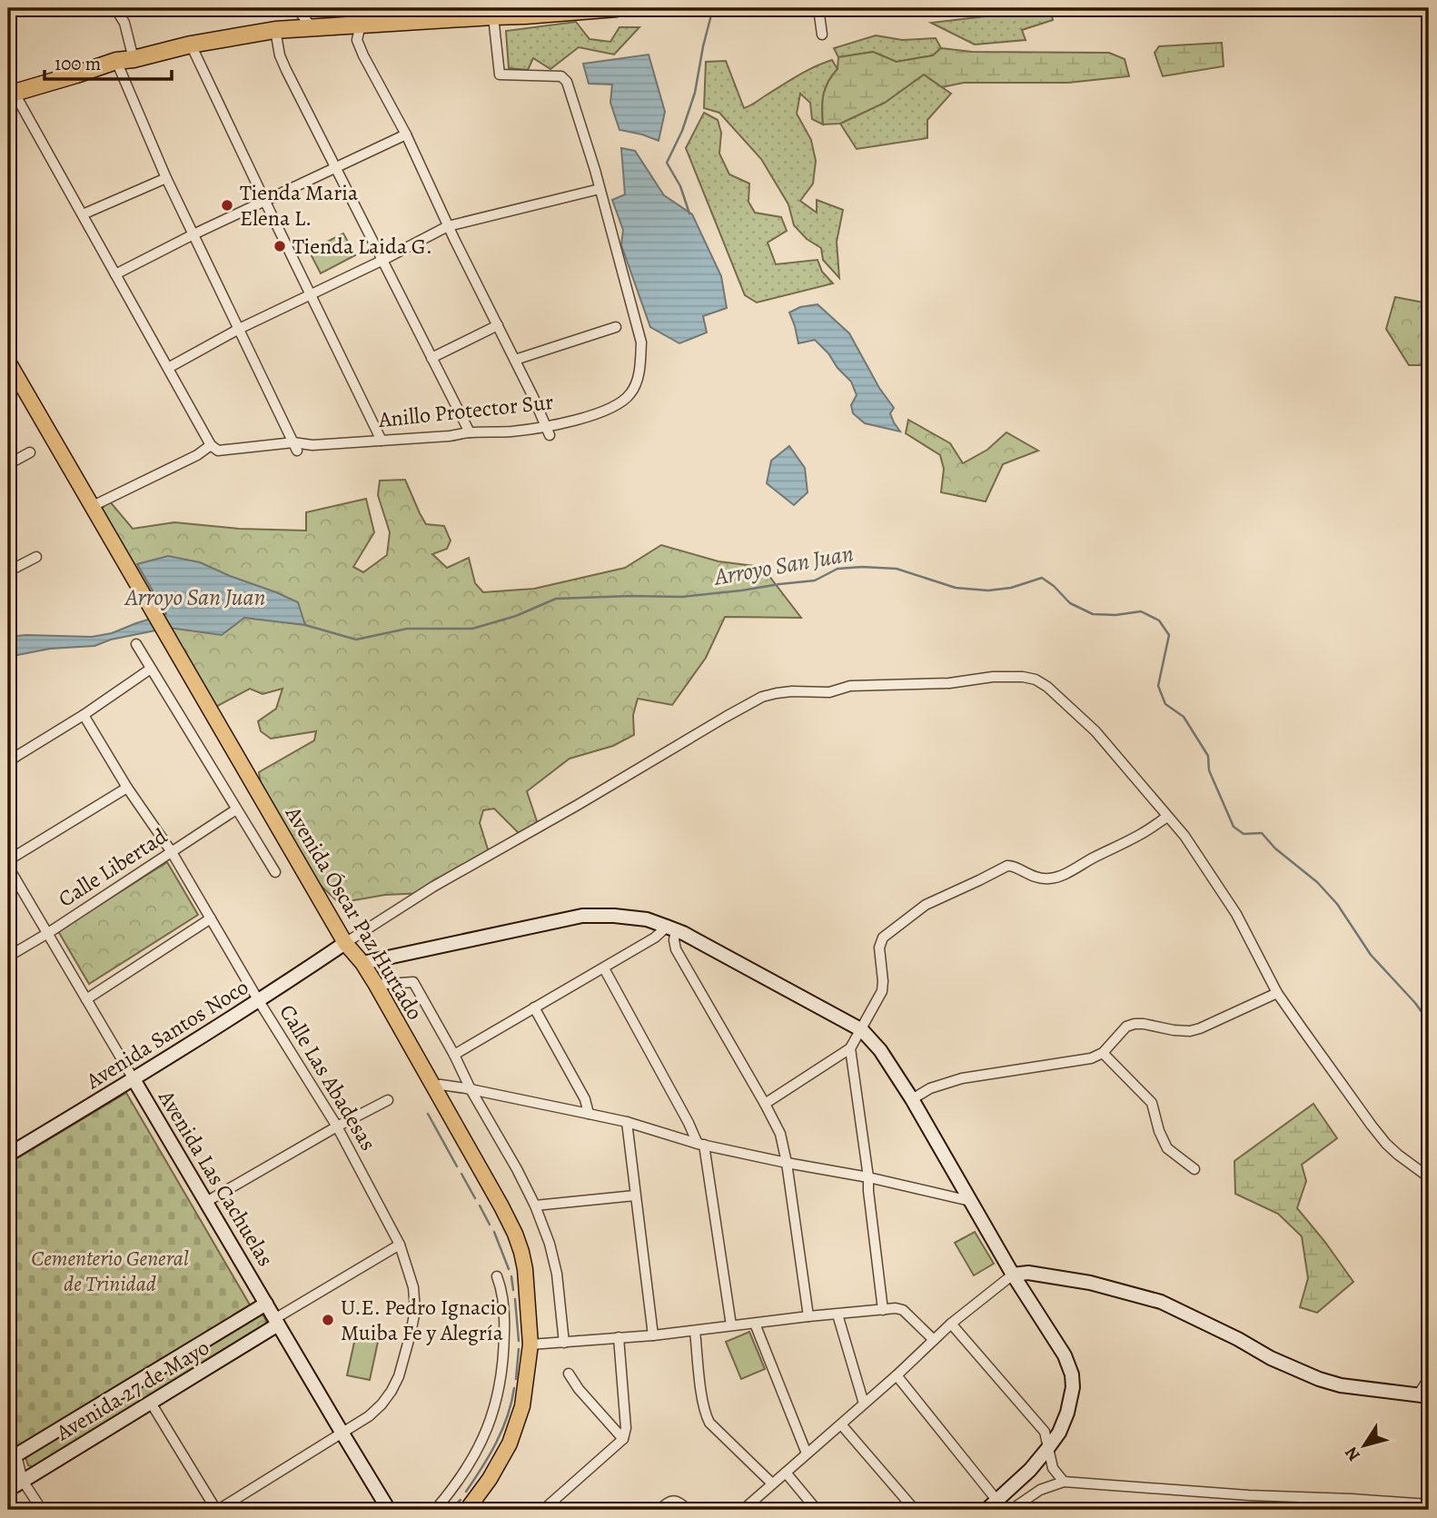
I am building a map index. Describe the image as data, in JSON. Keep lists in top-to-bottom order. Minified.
{"streets":{"main road":["Avenida Óscar Paz Hurtado"],"street":["Anillo Protector Sur","Calle Libertad","Avenida Santos Noco","Calle Las Abadesas","Avenida Las Cachuelas","Avenida 27 de Mayo"]},"crossings":[["Calle Libertad","Calle Las Abadesas"],["Calle Libertad","Avenida Las Cachuelas"],["Avenida Óscar Paz Hurtado","Avenida Santos Noco"],["Avenida Santos Noco","Calle Las Abadesas"],["Avenida Santos Noco","Avenida Las Cachuelas"],["Calle Las Abadesas","Avenida Las Cachuelas"],["Calle Las Abadesas","Avenida 27 de Mayo"],["Avenida Las Cachuelas","Avenida 27 de Mayo"]],"water":["Arroyo San Juan"],"parks":["Cementerio General de Trinidad"],"places":["Tienda Maria Elena L.","Tienda Laida G.","U.E. Pedro Ignacio Muiba Fe y Alegría"],"scale_bar":"100 m","north":"bottom left"}
